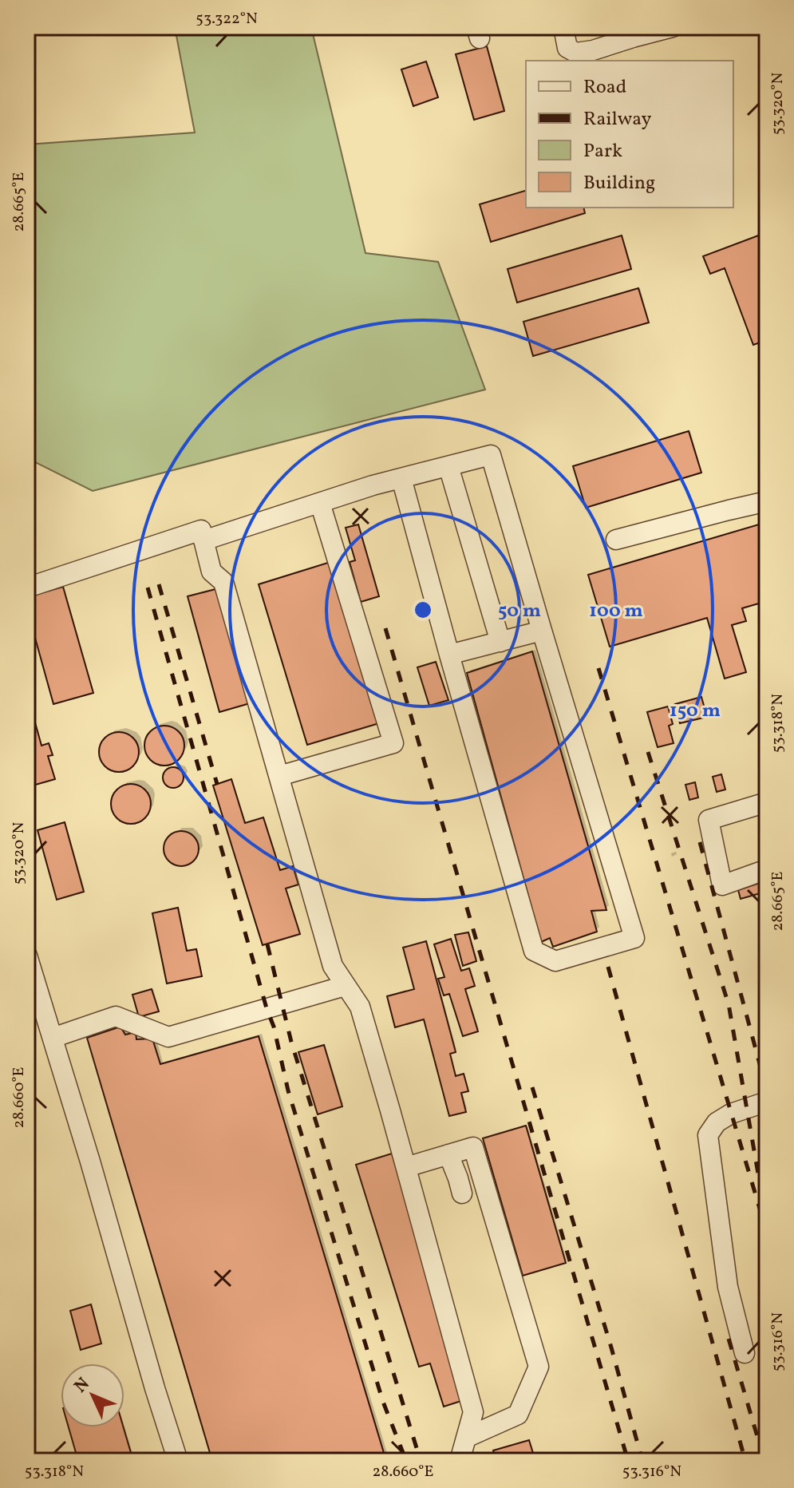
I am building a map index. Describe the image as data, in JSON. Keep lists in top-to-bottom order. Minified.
{"legend":["Road","Railway","Park","Building"],"north":"top left","coordinates":["53.322°N","53.320°N","28.665°E","53.318°N","28.660°E","53.316°N"],"rings":["50 m","100 m","150 m"]}
